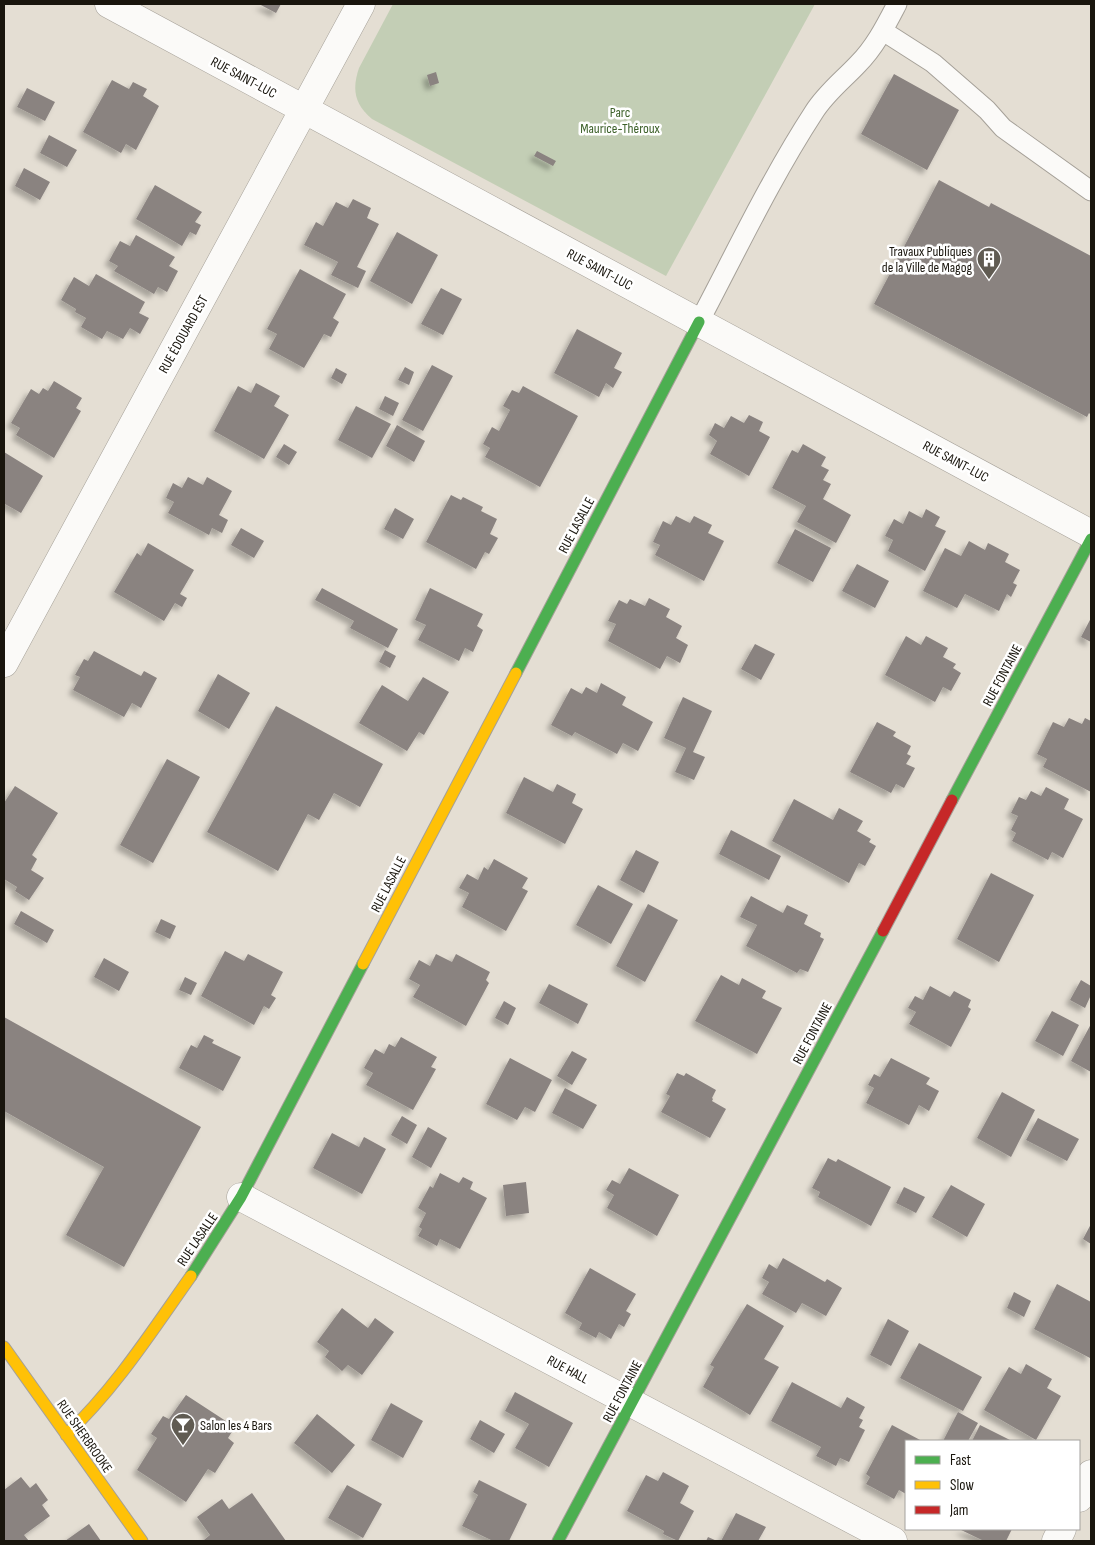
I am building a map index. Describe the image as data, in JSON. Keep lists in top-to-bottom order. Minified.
{"streets":{"street":["RUE SAINT-LUC","RUE ÉDOUARD EST","RUE LASALLE","RUE FONTAINE","RUE HALL","RUE SHERBROOKE"]},"crossings":[["RUE SAINT-LUC","RUE ÉDOUARD EST"],["RUE SAINT-LUC","RUE LASALLE"],["RUE LASALLE","RUE HALL"],["RUE LASALLE","RUE SHERBROOKE"],["RUE FONTAINE","RUE HALL"]],"parks":["Parc Maurice-Théroux"],"places":{"building":["Travaux Publiques de la Ville de Magog"],"bar":["Salon les 4 Bars"]},"legend":["Fast","Slow","Jam"]}
